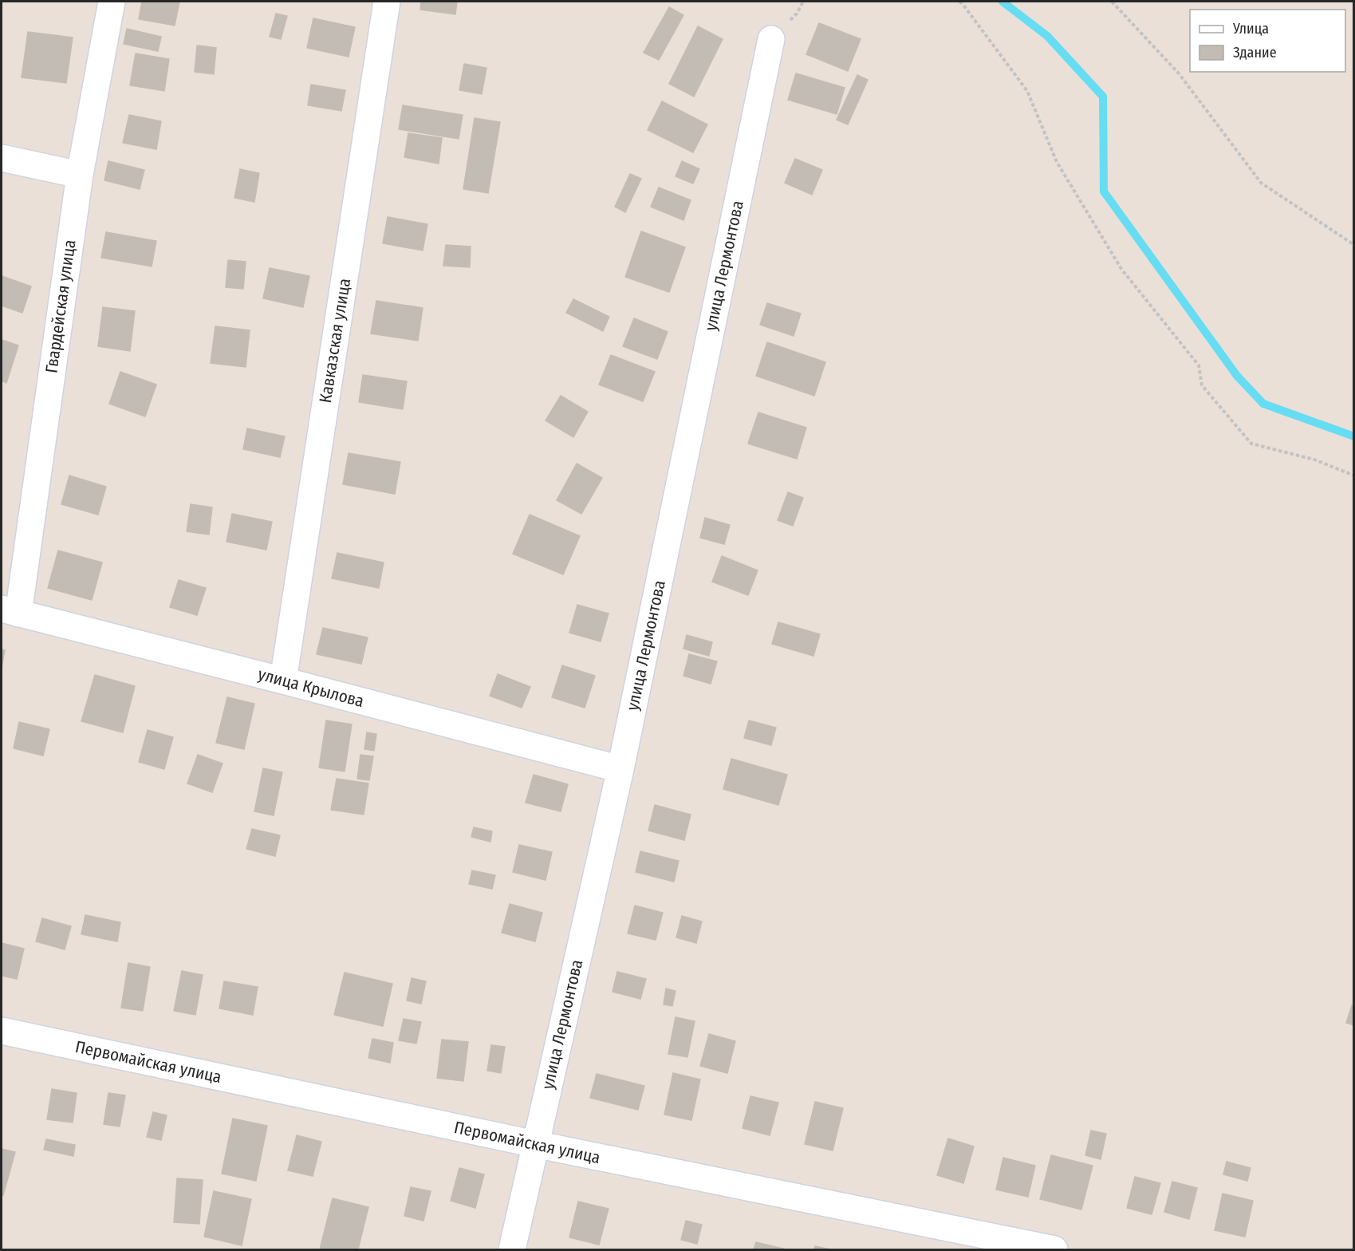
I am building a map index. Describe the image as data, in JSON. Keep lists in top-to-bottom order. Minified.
{"streets":{"street":["улица Лермонтова","Гвардейская улица","Кавказская улица","улица Крылова","Первомайская улица"]},"crossings":[["улица Лермонтова","улица Крылова"],["улица Лермонтова","Первомайская улица"],["Гвардейская улица","улица Крылова"],["Кавказская улица","улица Крылова"]],"legend":["Улица","Здание"]}
